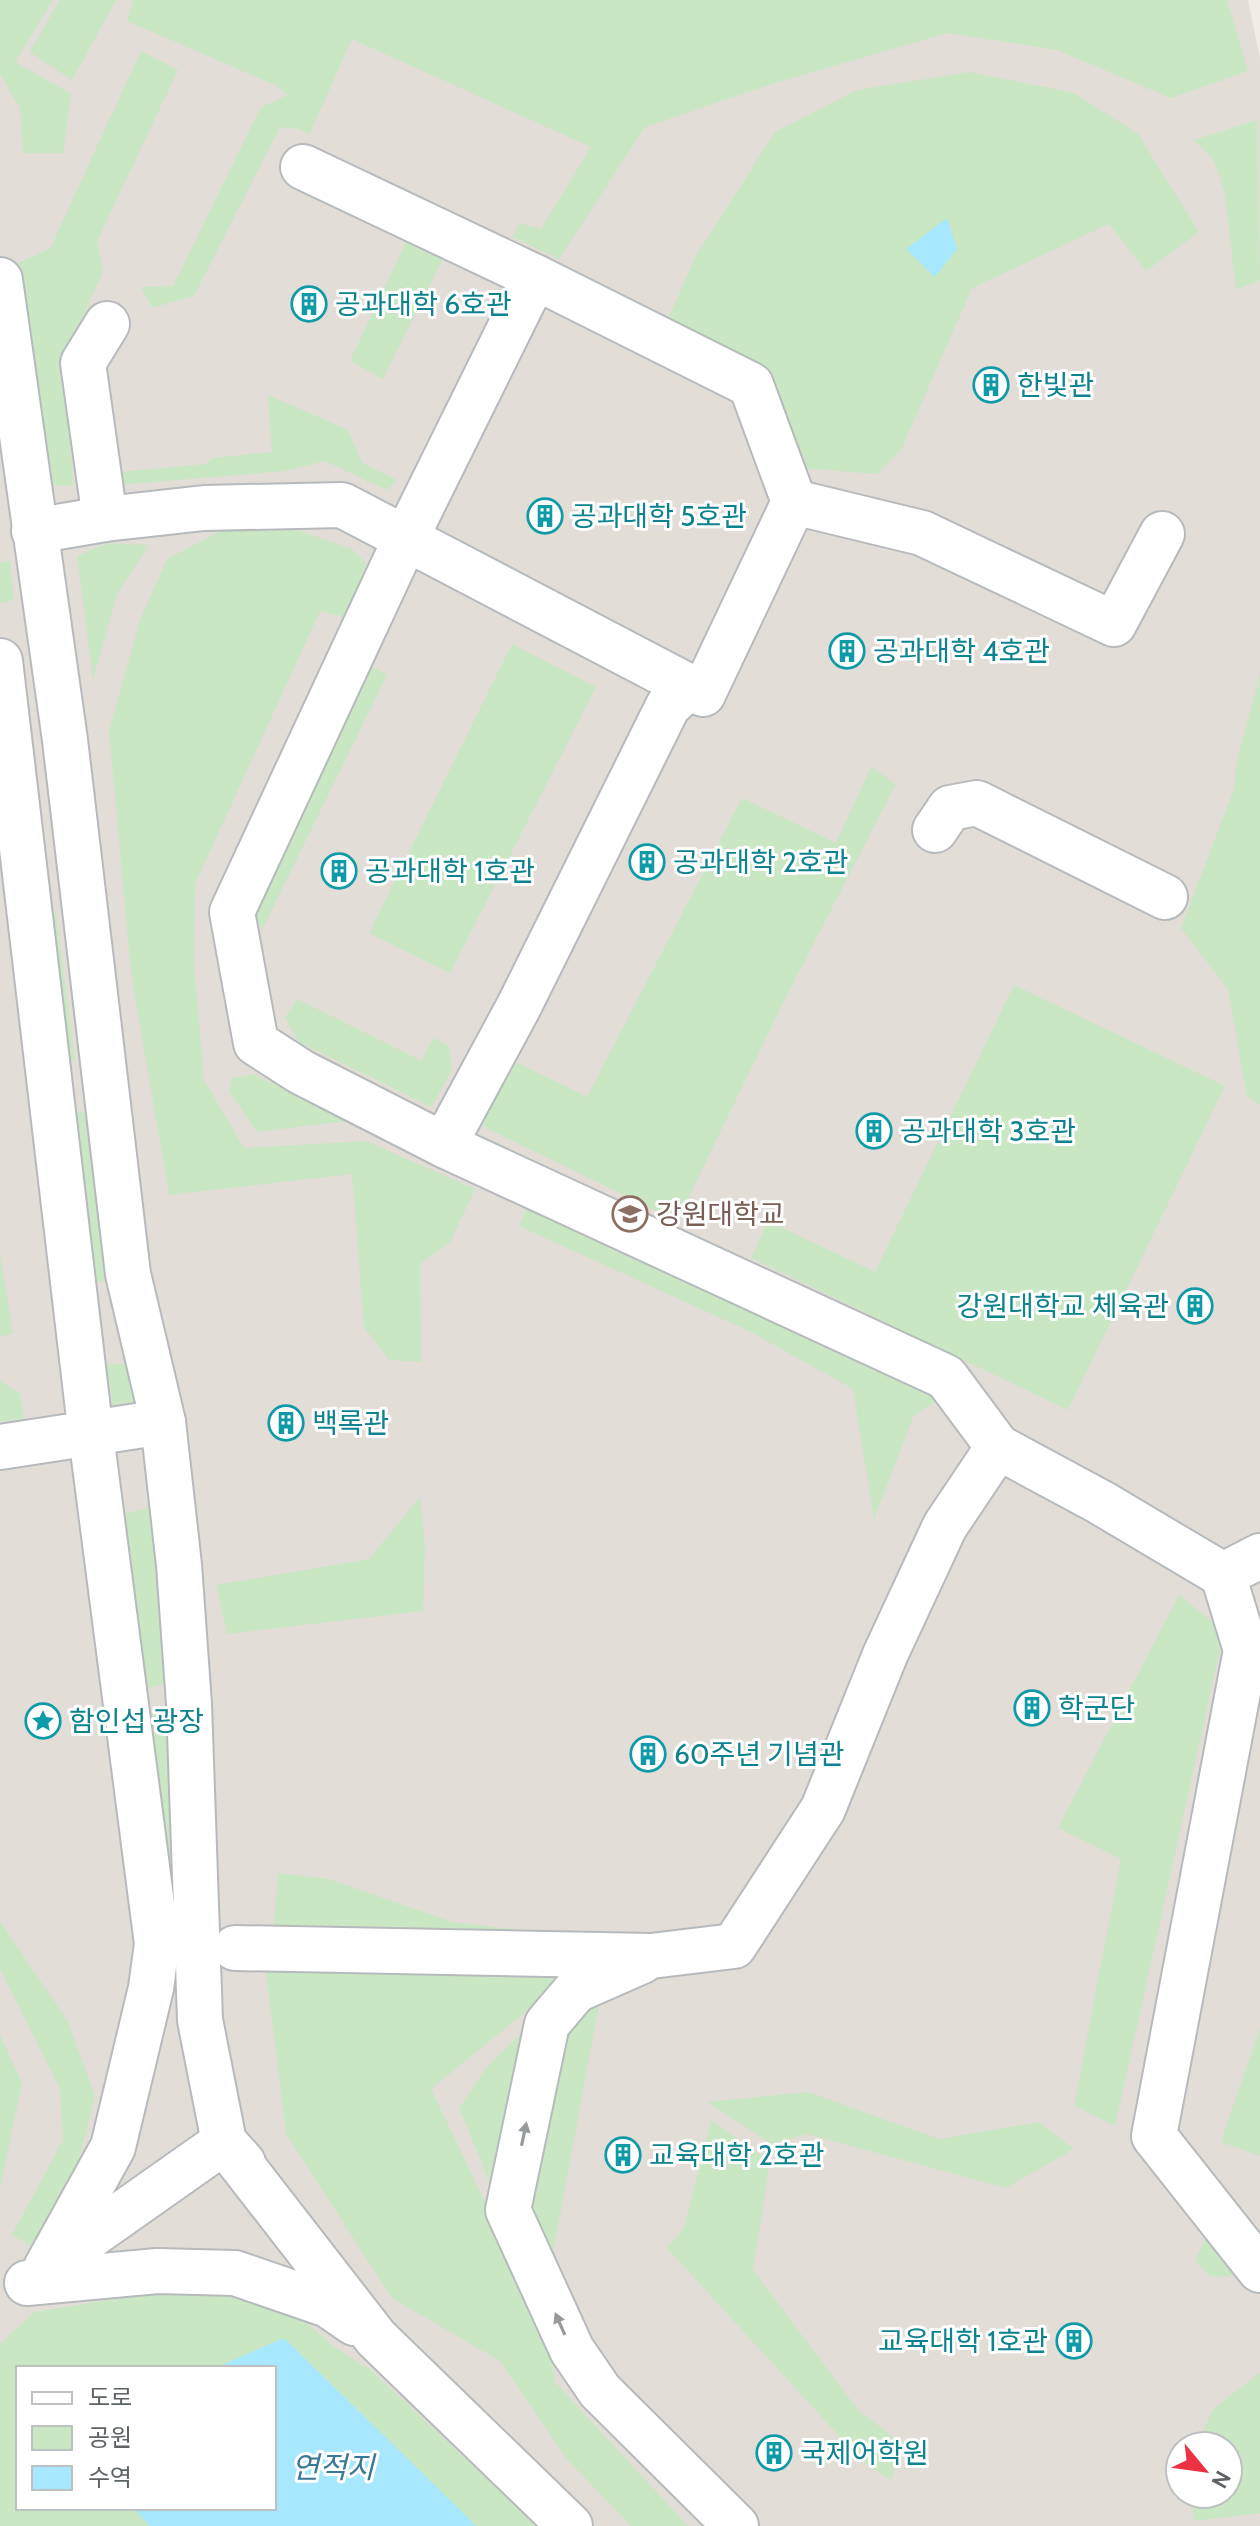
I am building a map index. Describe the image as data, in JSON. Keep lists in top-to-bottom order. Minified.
{"water":["연적지"],"places":{"building":["공과대학 6호관","한빛관","공과대학 5호관","공과대학 4호관","공과대학 2호관","공과대학 1호관","공과대학 3호관","강원대학교 체육관","백록관","학군단","60주년 기념관","교육대학 2호관","교육대학 1호관","국제어학원"],"school or university":["강원대학교"],"place":["함인섭 광장"]},"legend":["도로","공원","수역"],"north":"bottom right"}
